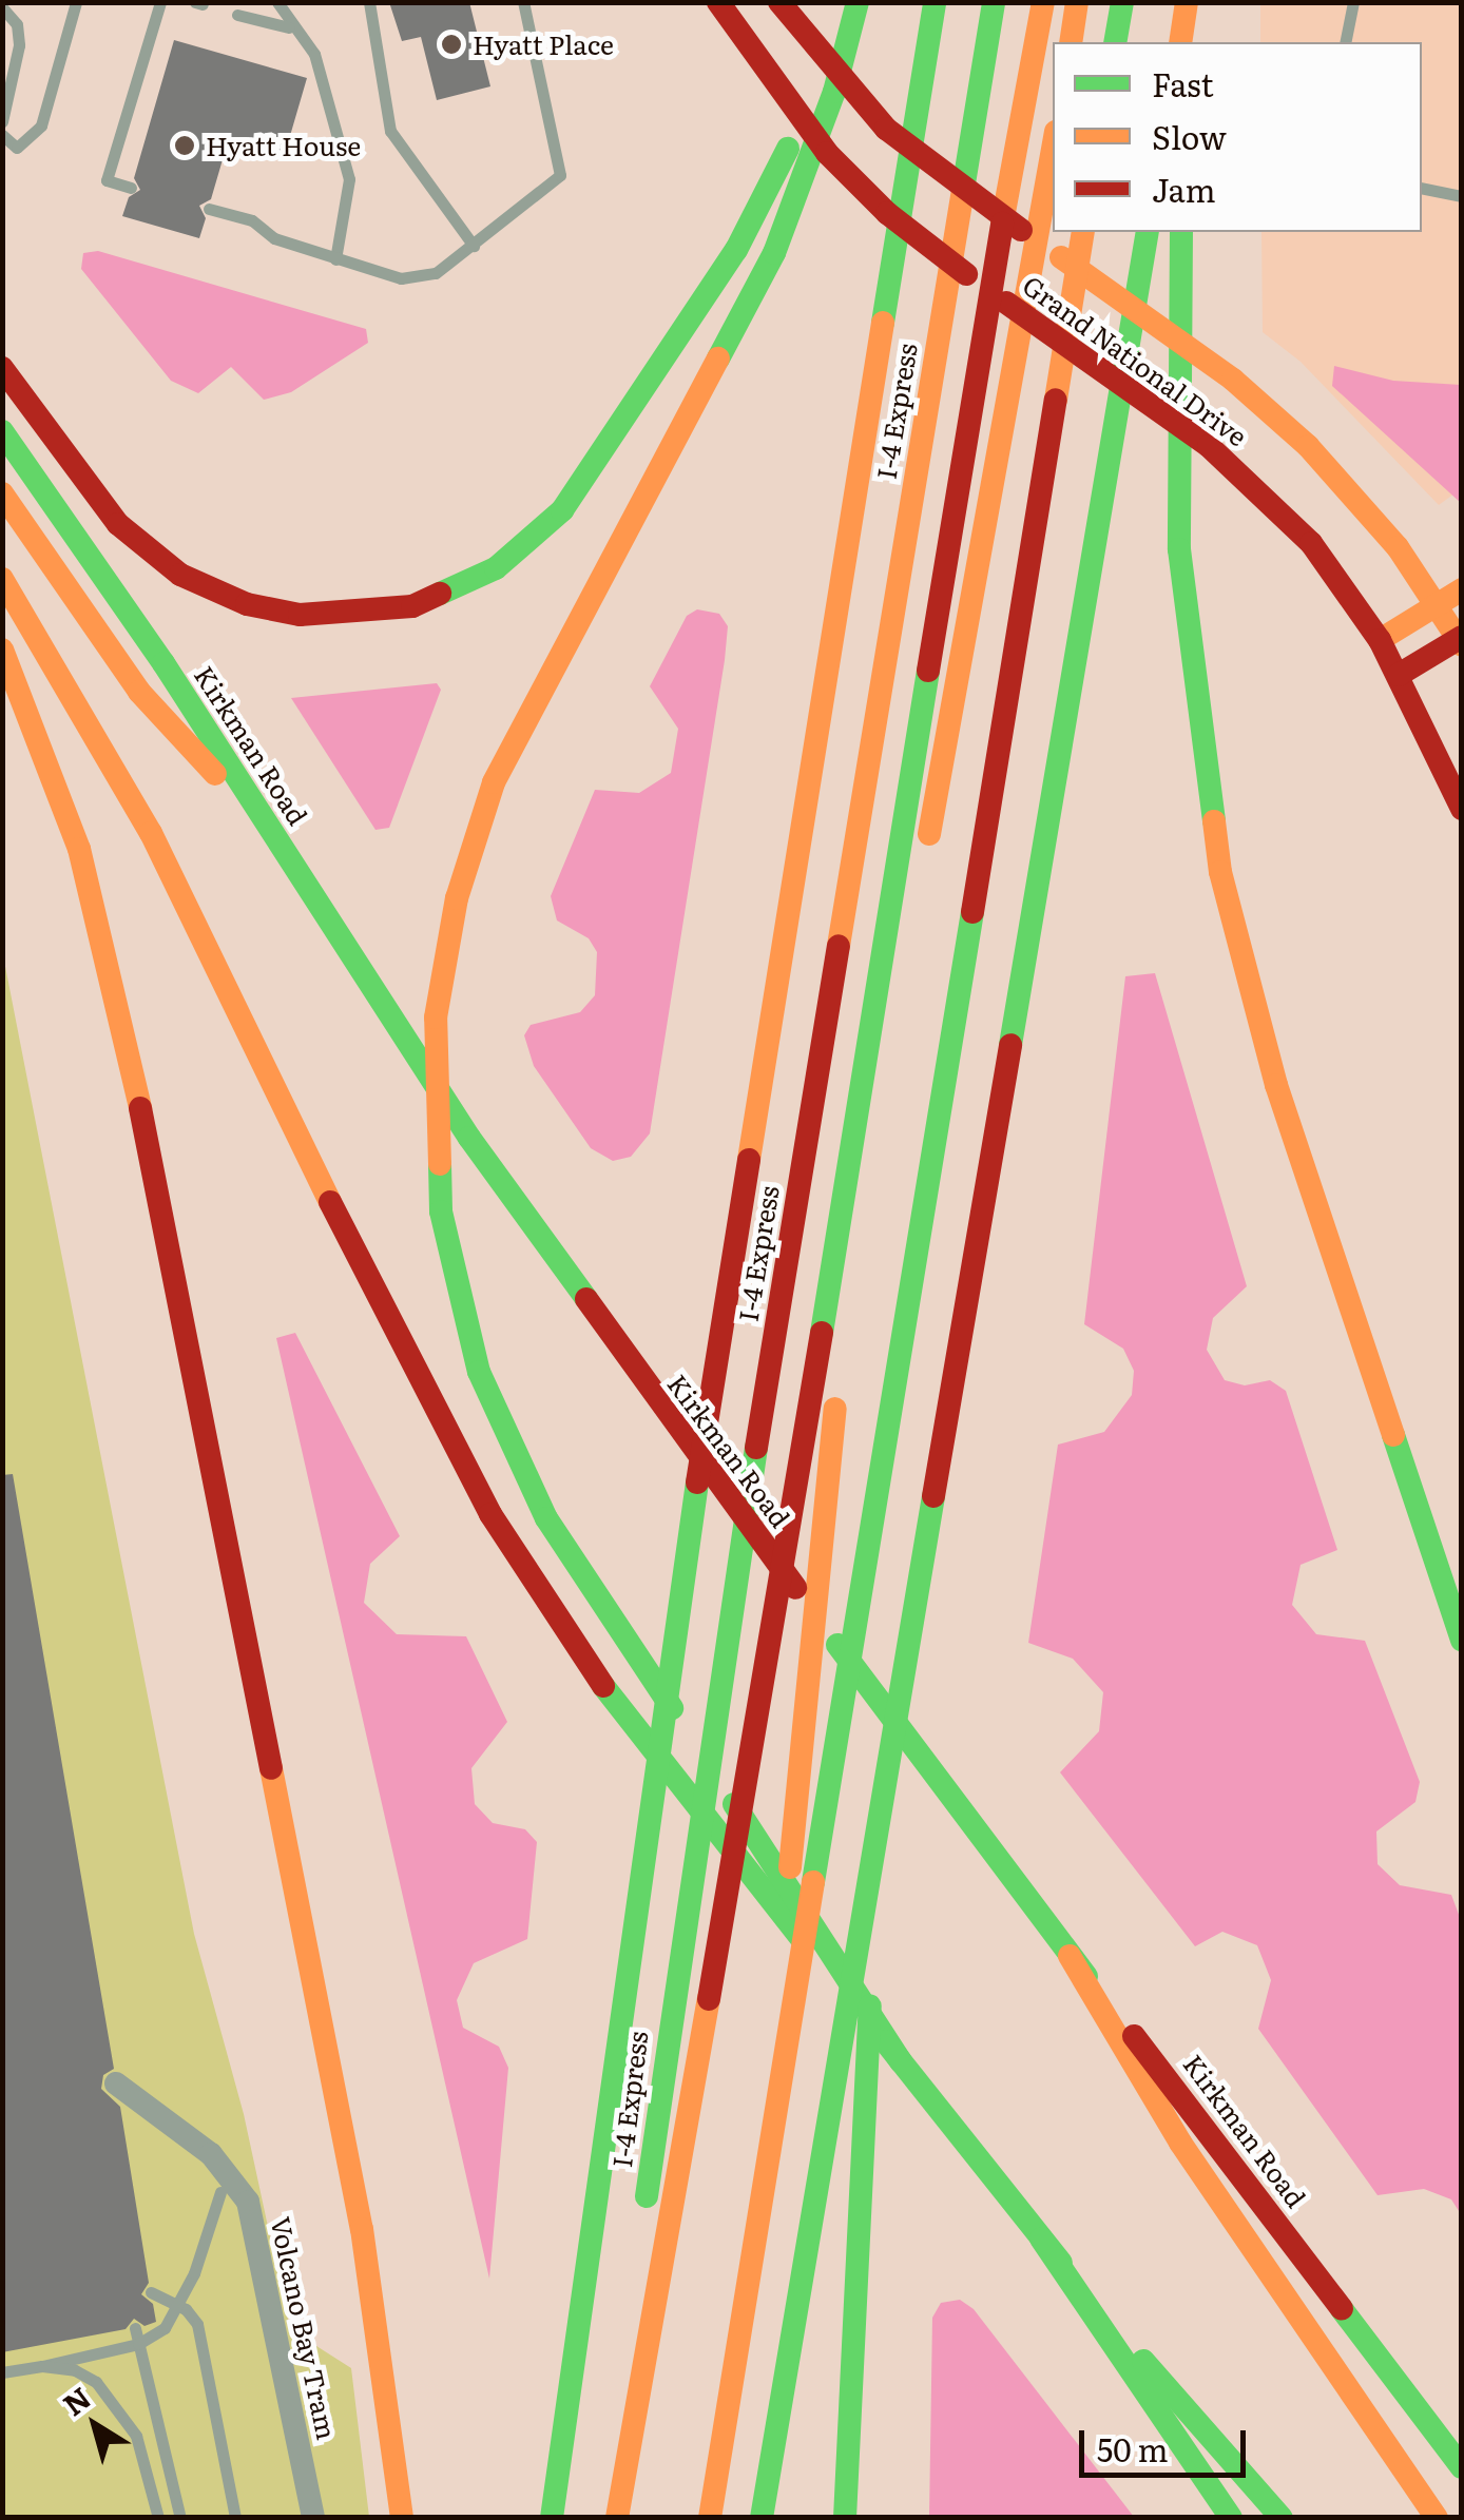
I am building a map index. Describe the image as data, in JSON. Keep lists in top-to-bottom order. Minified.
{"streets":{"main road":["Grand National Drive","I-4 Express","Kirkman Road"],"street":["Volcano Bay Tram"]},"places":["Hyatt Place","Hyatt House"],"legend":["Fast","Slow","Jam"],"scale_bar":"50 m","north":"top left"}
